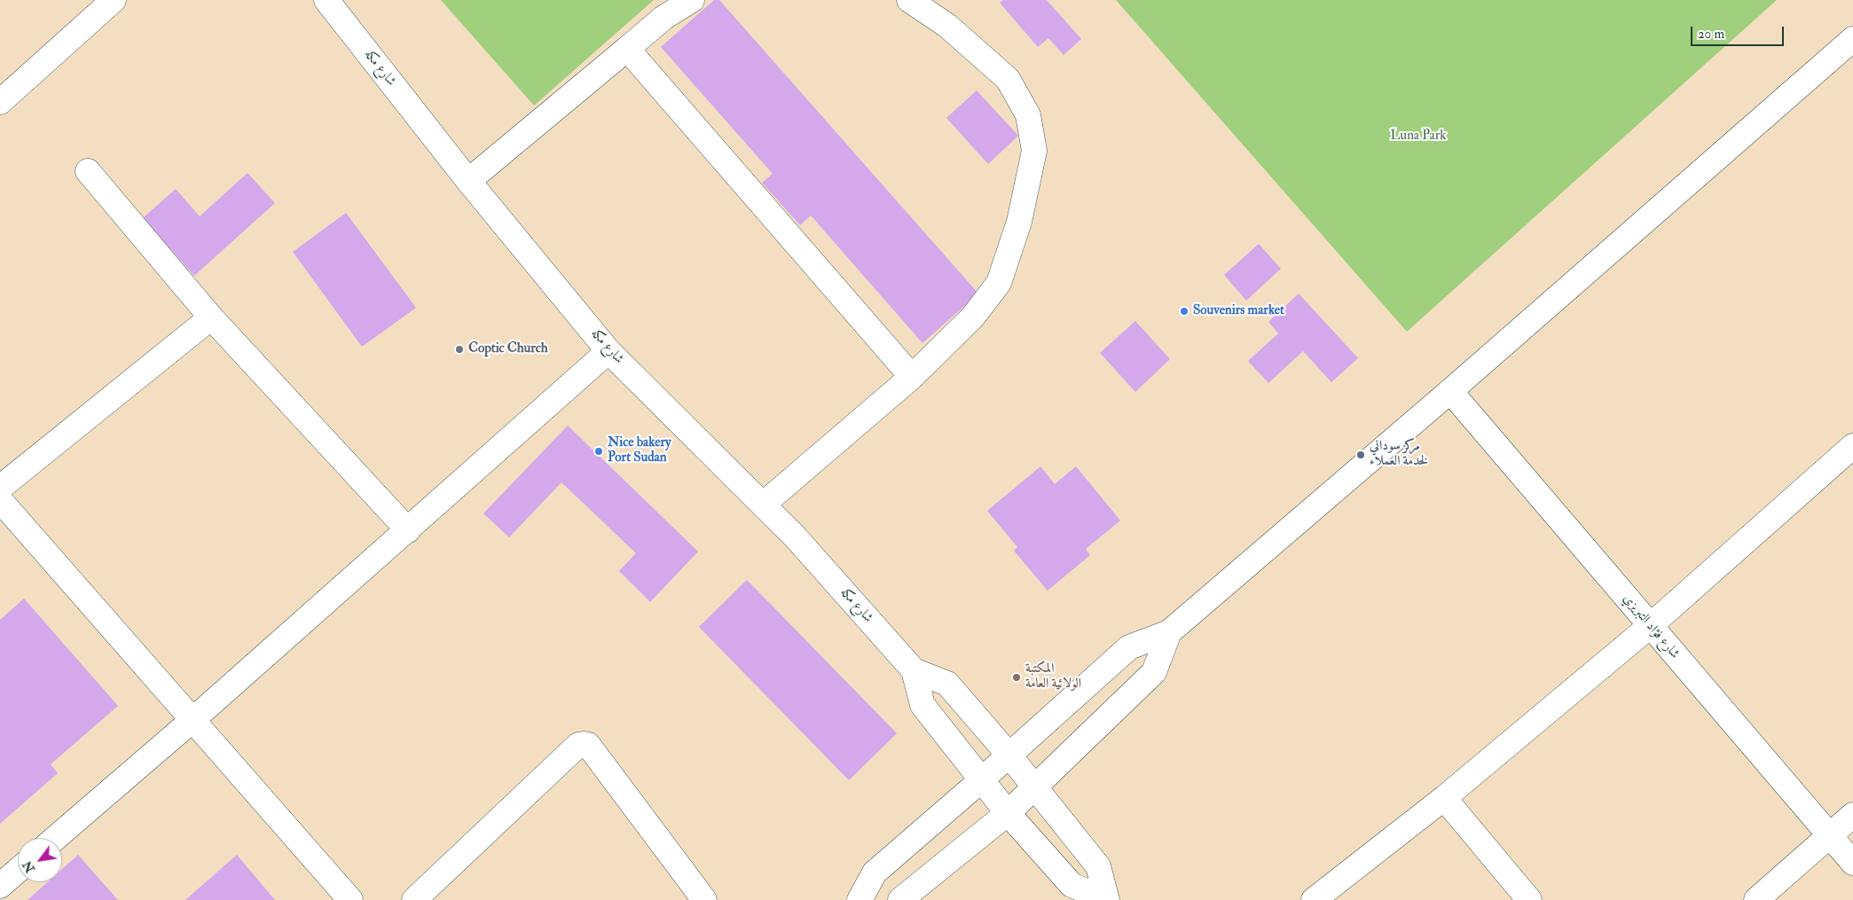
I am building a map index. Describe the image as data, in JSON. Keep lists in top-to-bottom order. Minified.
{"streets":{"street":["شارع مكه","شارع فؤاد التبريزي"]},"parks":["Luna Park"],"places":["Souvenirs market","Coptic Church","Nice bakery Port Sudan","مركز سوداني لخدمة العملاء","المكتبة الولائية العامة"],"scale_bar":"20 m","north":"bottom left"}
